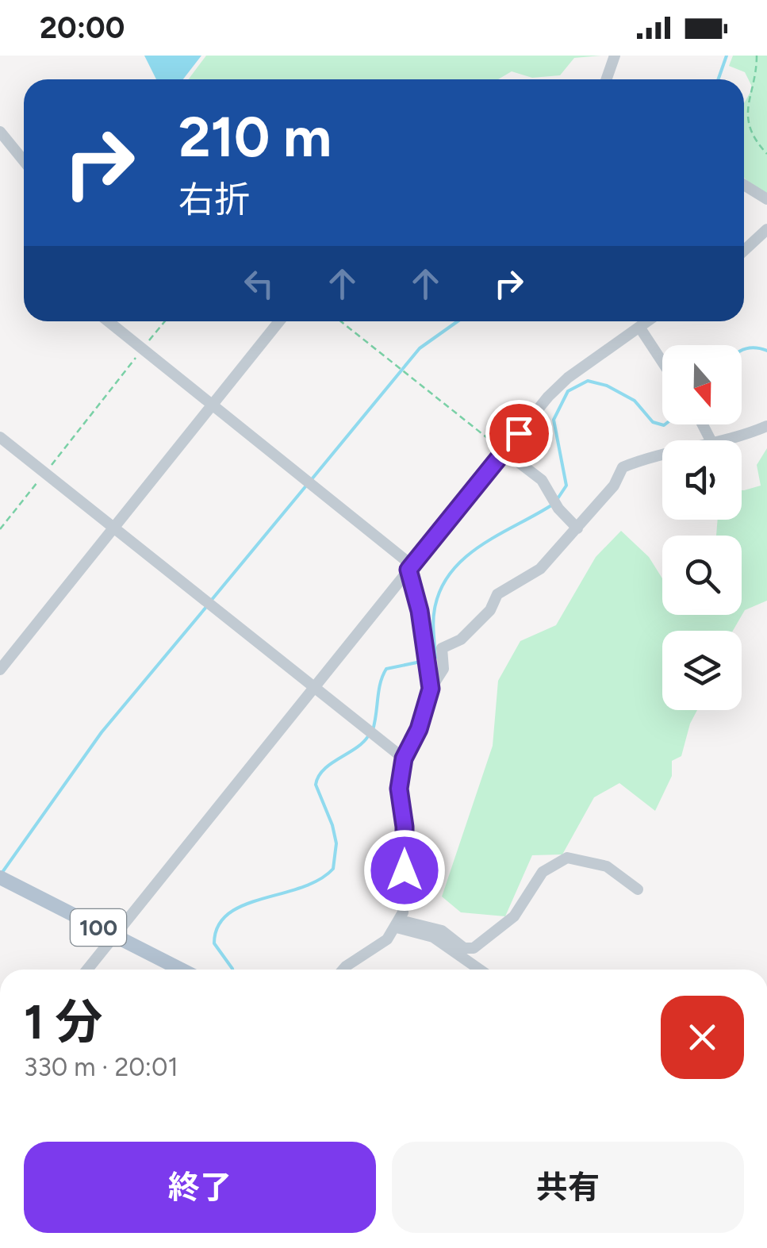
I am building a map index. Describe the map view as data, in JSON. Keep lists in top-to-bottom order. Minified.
{"streets":{"main road":["100"]},"north":"bottom","page":{"status":"20:00","turn":["210 m","右折"],"heading":["1 分","330 m · 20:01"],"buttons":["終了","共有"]}}
